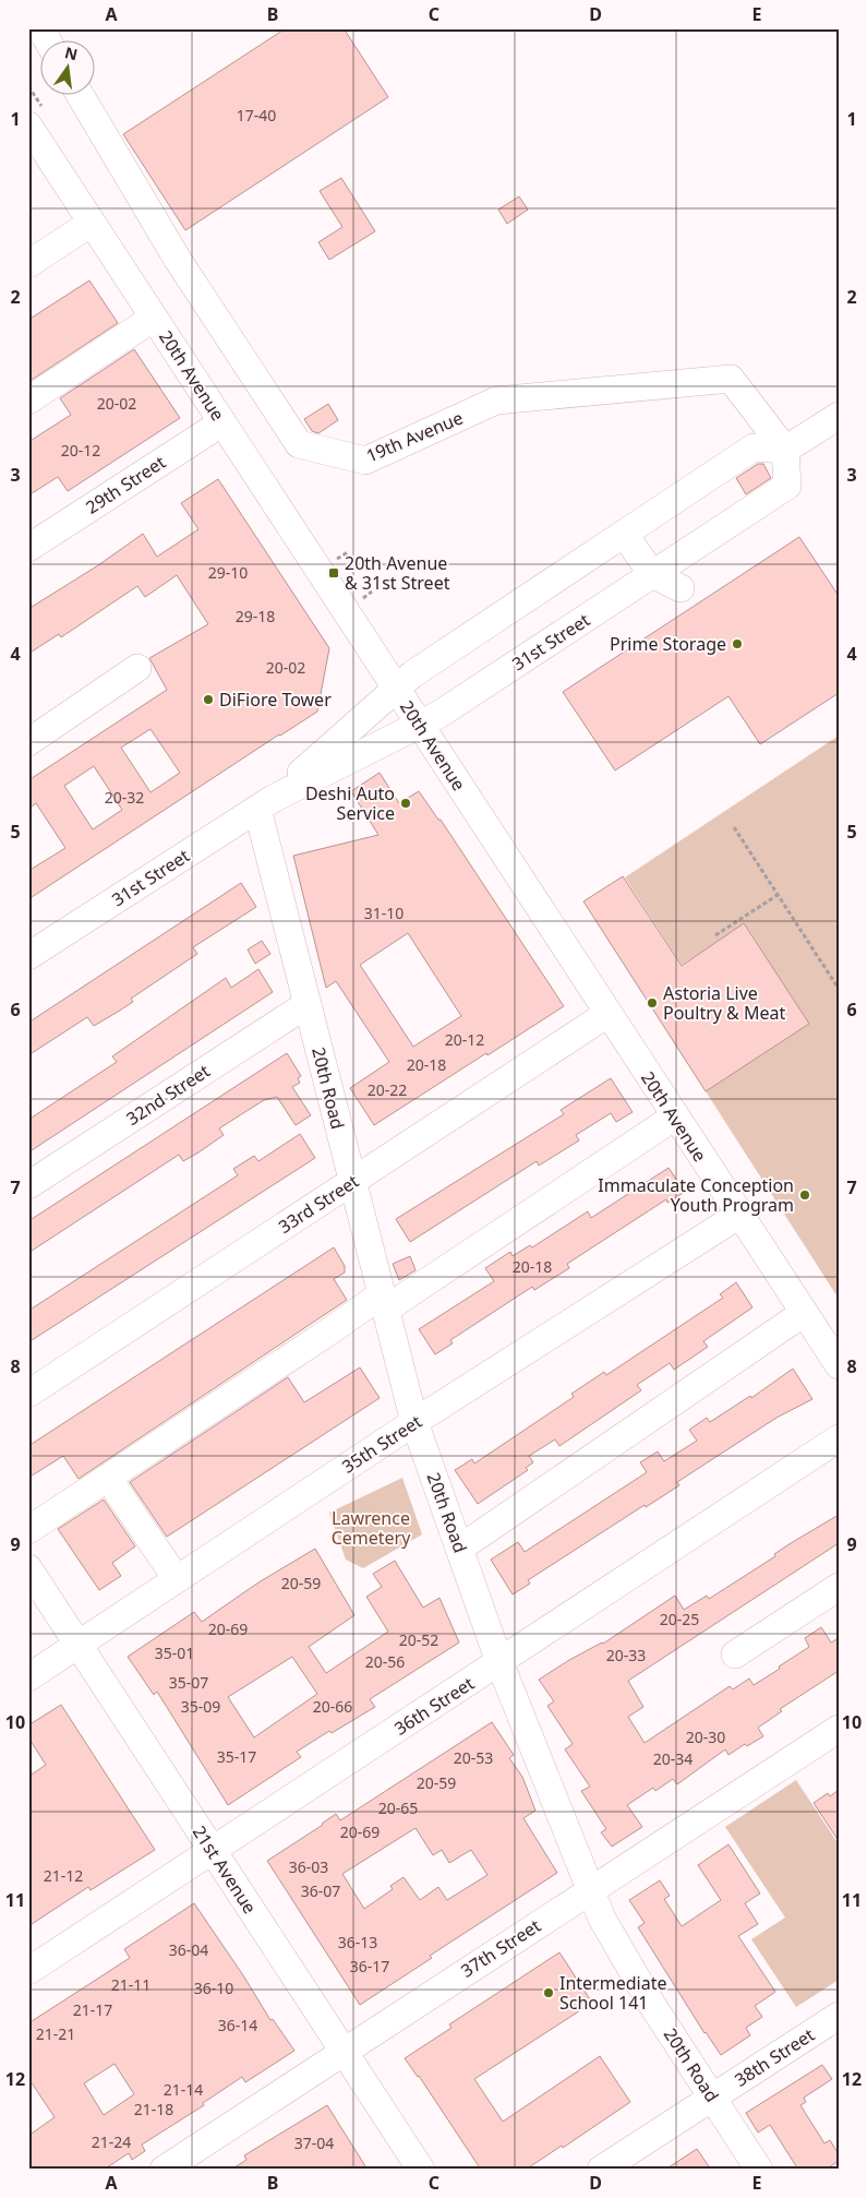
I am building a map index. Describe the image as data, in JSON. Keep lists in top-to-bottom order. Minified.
{"streets":{"street":["20th Avenue","19th Avenue","29th Street","31st Street","20th Road","32nd Street","33rd Street","35th Street","36th Street","21st Avenue","37th Street","38th Street"]},"crossings":[["20th Avenue","29th Street"],["20th Avenue","31st Street"],["20th Avenue","33rd Street"],["20th Avenue","35th Street"],["19th Avenue","31st Street"],["31st Street","20th Road"],["20th Road","32nd Street"],["20th Road","33rd Street"],["20th Road","35th Street"],["20th Road","36th Street"],["20th Road","37th Street"],["20th Road","38th Street"],["35th Street","21st Avenue"],["36th Street","21st Avenue"],["21st Avenue","37th Street"]],"parks":["Lawrence Cemetery"],"places":{"transit":["20th Avenue & 31st Street"],"other":["Prime Storage","DiFiore Tower","Deshi Auto Service","Astoria Live Poultry & Meat","Immaculate Conception Youth Program","Intermediate School 141"]},"house_numbers":["17-40","20-02","20-12","29-10","29-18","20-02","20-32","31-10","20-12","20-18","20-22","20-18","20-59","20-25","20-69","20-52","35-01","20-33","20-56","35-07","35-09","20-66","20-30","35-17","20-53","20-34","20-59","20-65","20-69","36-03","21-12","36-07","36-13","36-04","36-17","21-11","36-10","21-17","36-14","21-21","21-14","21-18","21-24","37-04"],"north":"top","grid":{"columns":["A","B","C","D","E"],"rows":["1","2","3","4","5","6","7","8","9","10","11","12"]}}
